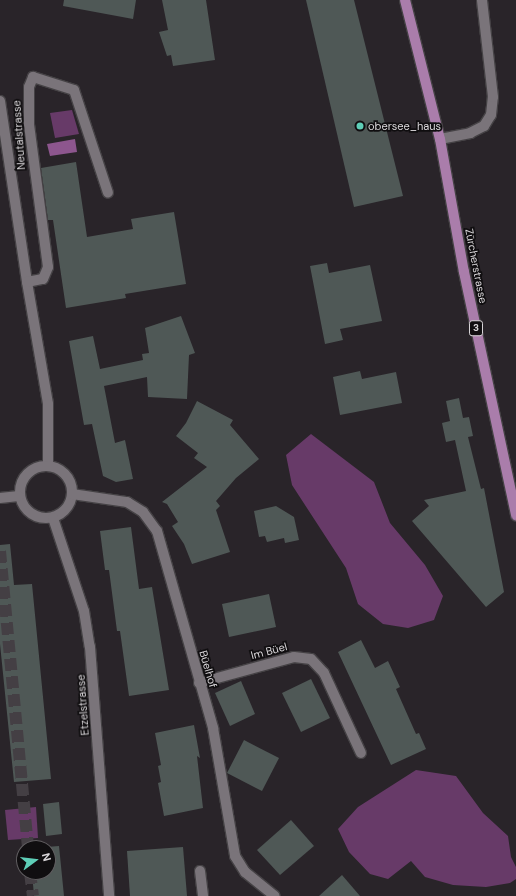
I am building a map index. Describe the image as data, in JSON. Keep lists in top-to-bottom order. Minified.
{"streets":{"main road":["Zürcherstrasse","3"],"street":["Neutalstrasse","Im Büel","Büelhof","Etzelstrasse"]},"crossings":[["Neutalstrasse","Büelhof"],["Neutalstrasse","Etzelstrasse"],["Im Büel","Büelhof"],["Büelhof","Etzelstrasse"]],"places":["obersee_haus"],"north":"right"}
